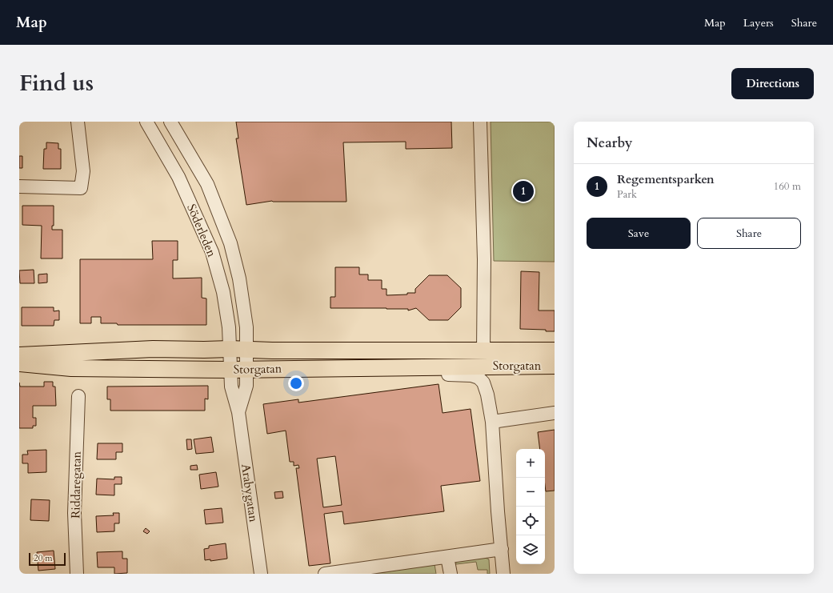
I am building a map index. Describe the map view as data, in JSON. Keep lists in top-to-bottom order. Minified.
{"streets":{"main road":["Storgatan"],"street":["Söderleden","Riddaregatan","Arabygatan"]},"crossings":[["Söderleden","Storgatan"],["Söderleden","Arabygatan"],["Storgatan","Arabygatan"]],"scale_bar":"20 m","page":{"header":"Map","nav":["Map","Layers","Share"],"title":"Find us","buttons":["Directions",["Save","Share"]],"heading":"Nearby","list":[{"mark":"1","name":"Regementsparken","note":"Park","value":"160 m"}],"pins":"1","map_buttons":["+","−"],"scale":"20 m"}}
